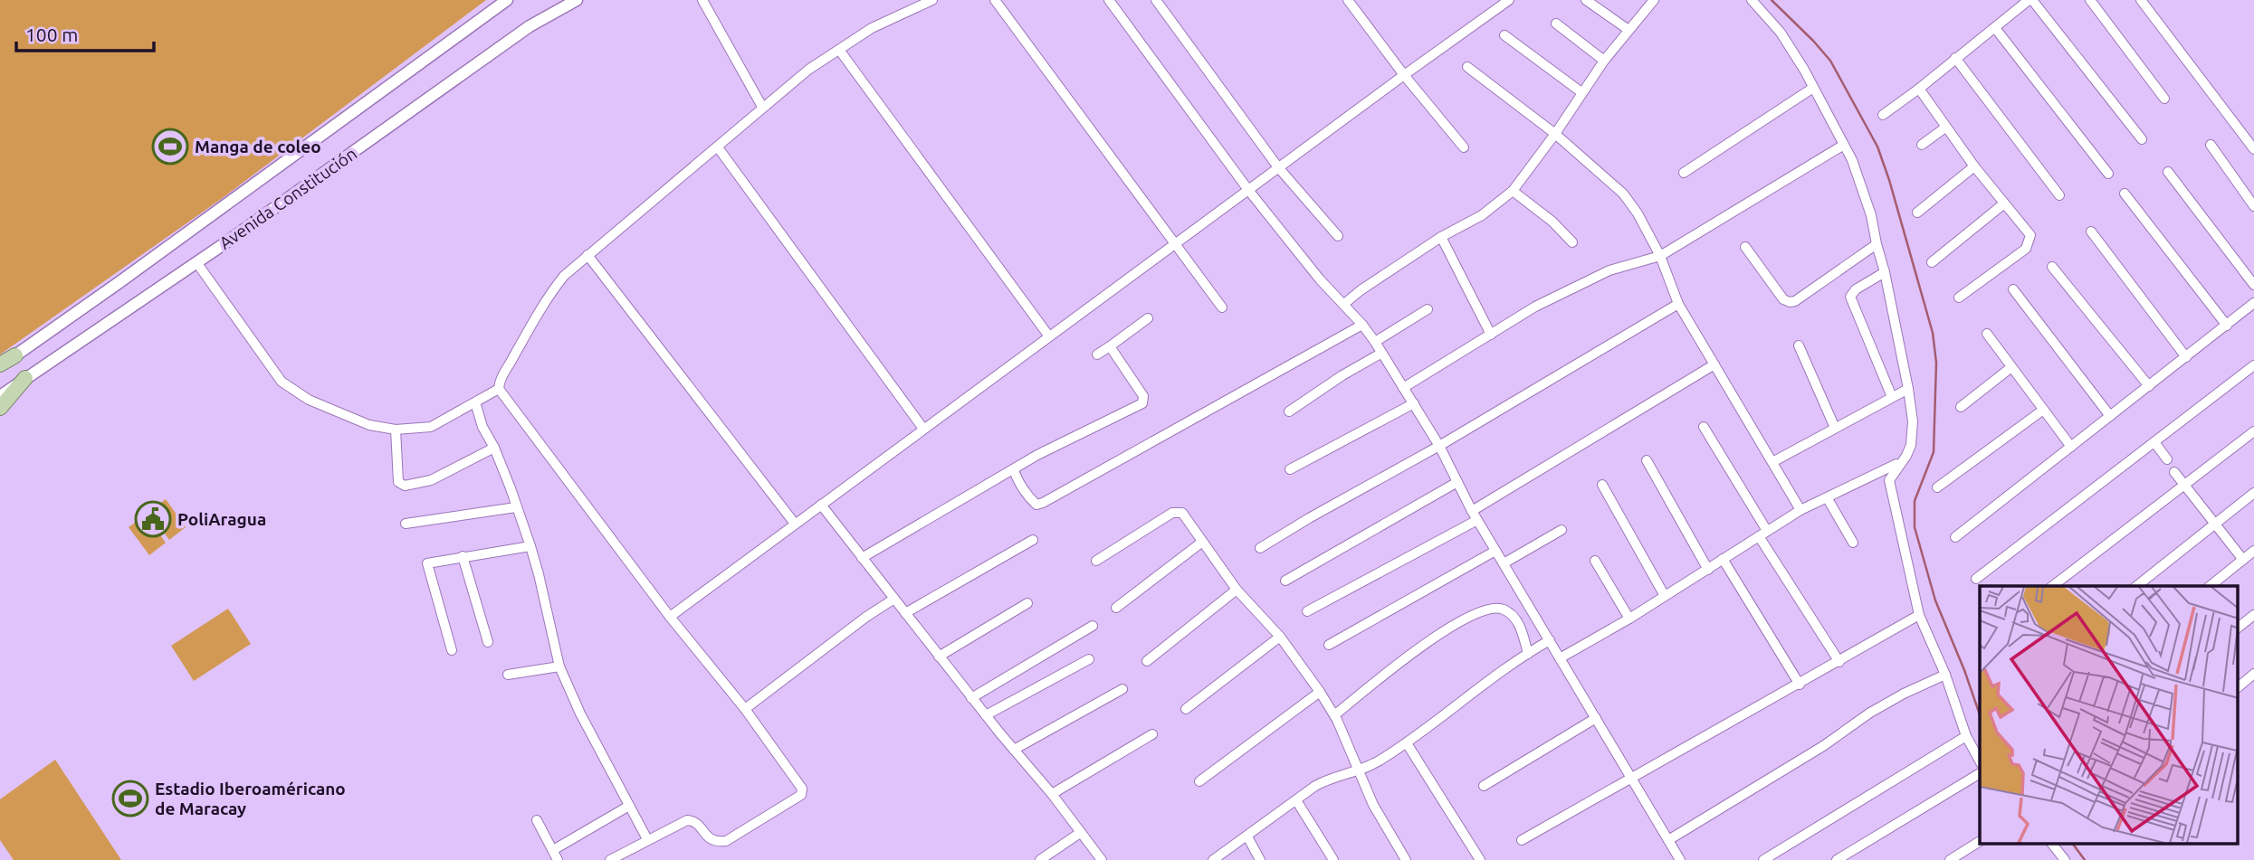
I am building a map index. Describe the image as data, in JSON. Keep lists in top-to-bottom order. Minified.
{"streets":{"street":["Avenida Constitución"]},"places":{"sports":["Manga de coleo","Estadio Iberoaméricano de Maracay"],"public building":["PoliAragua"]},"scale_bar":"100 m"}
